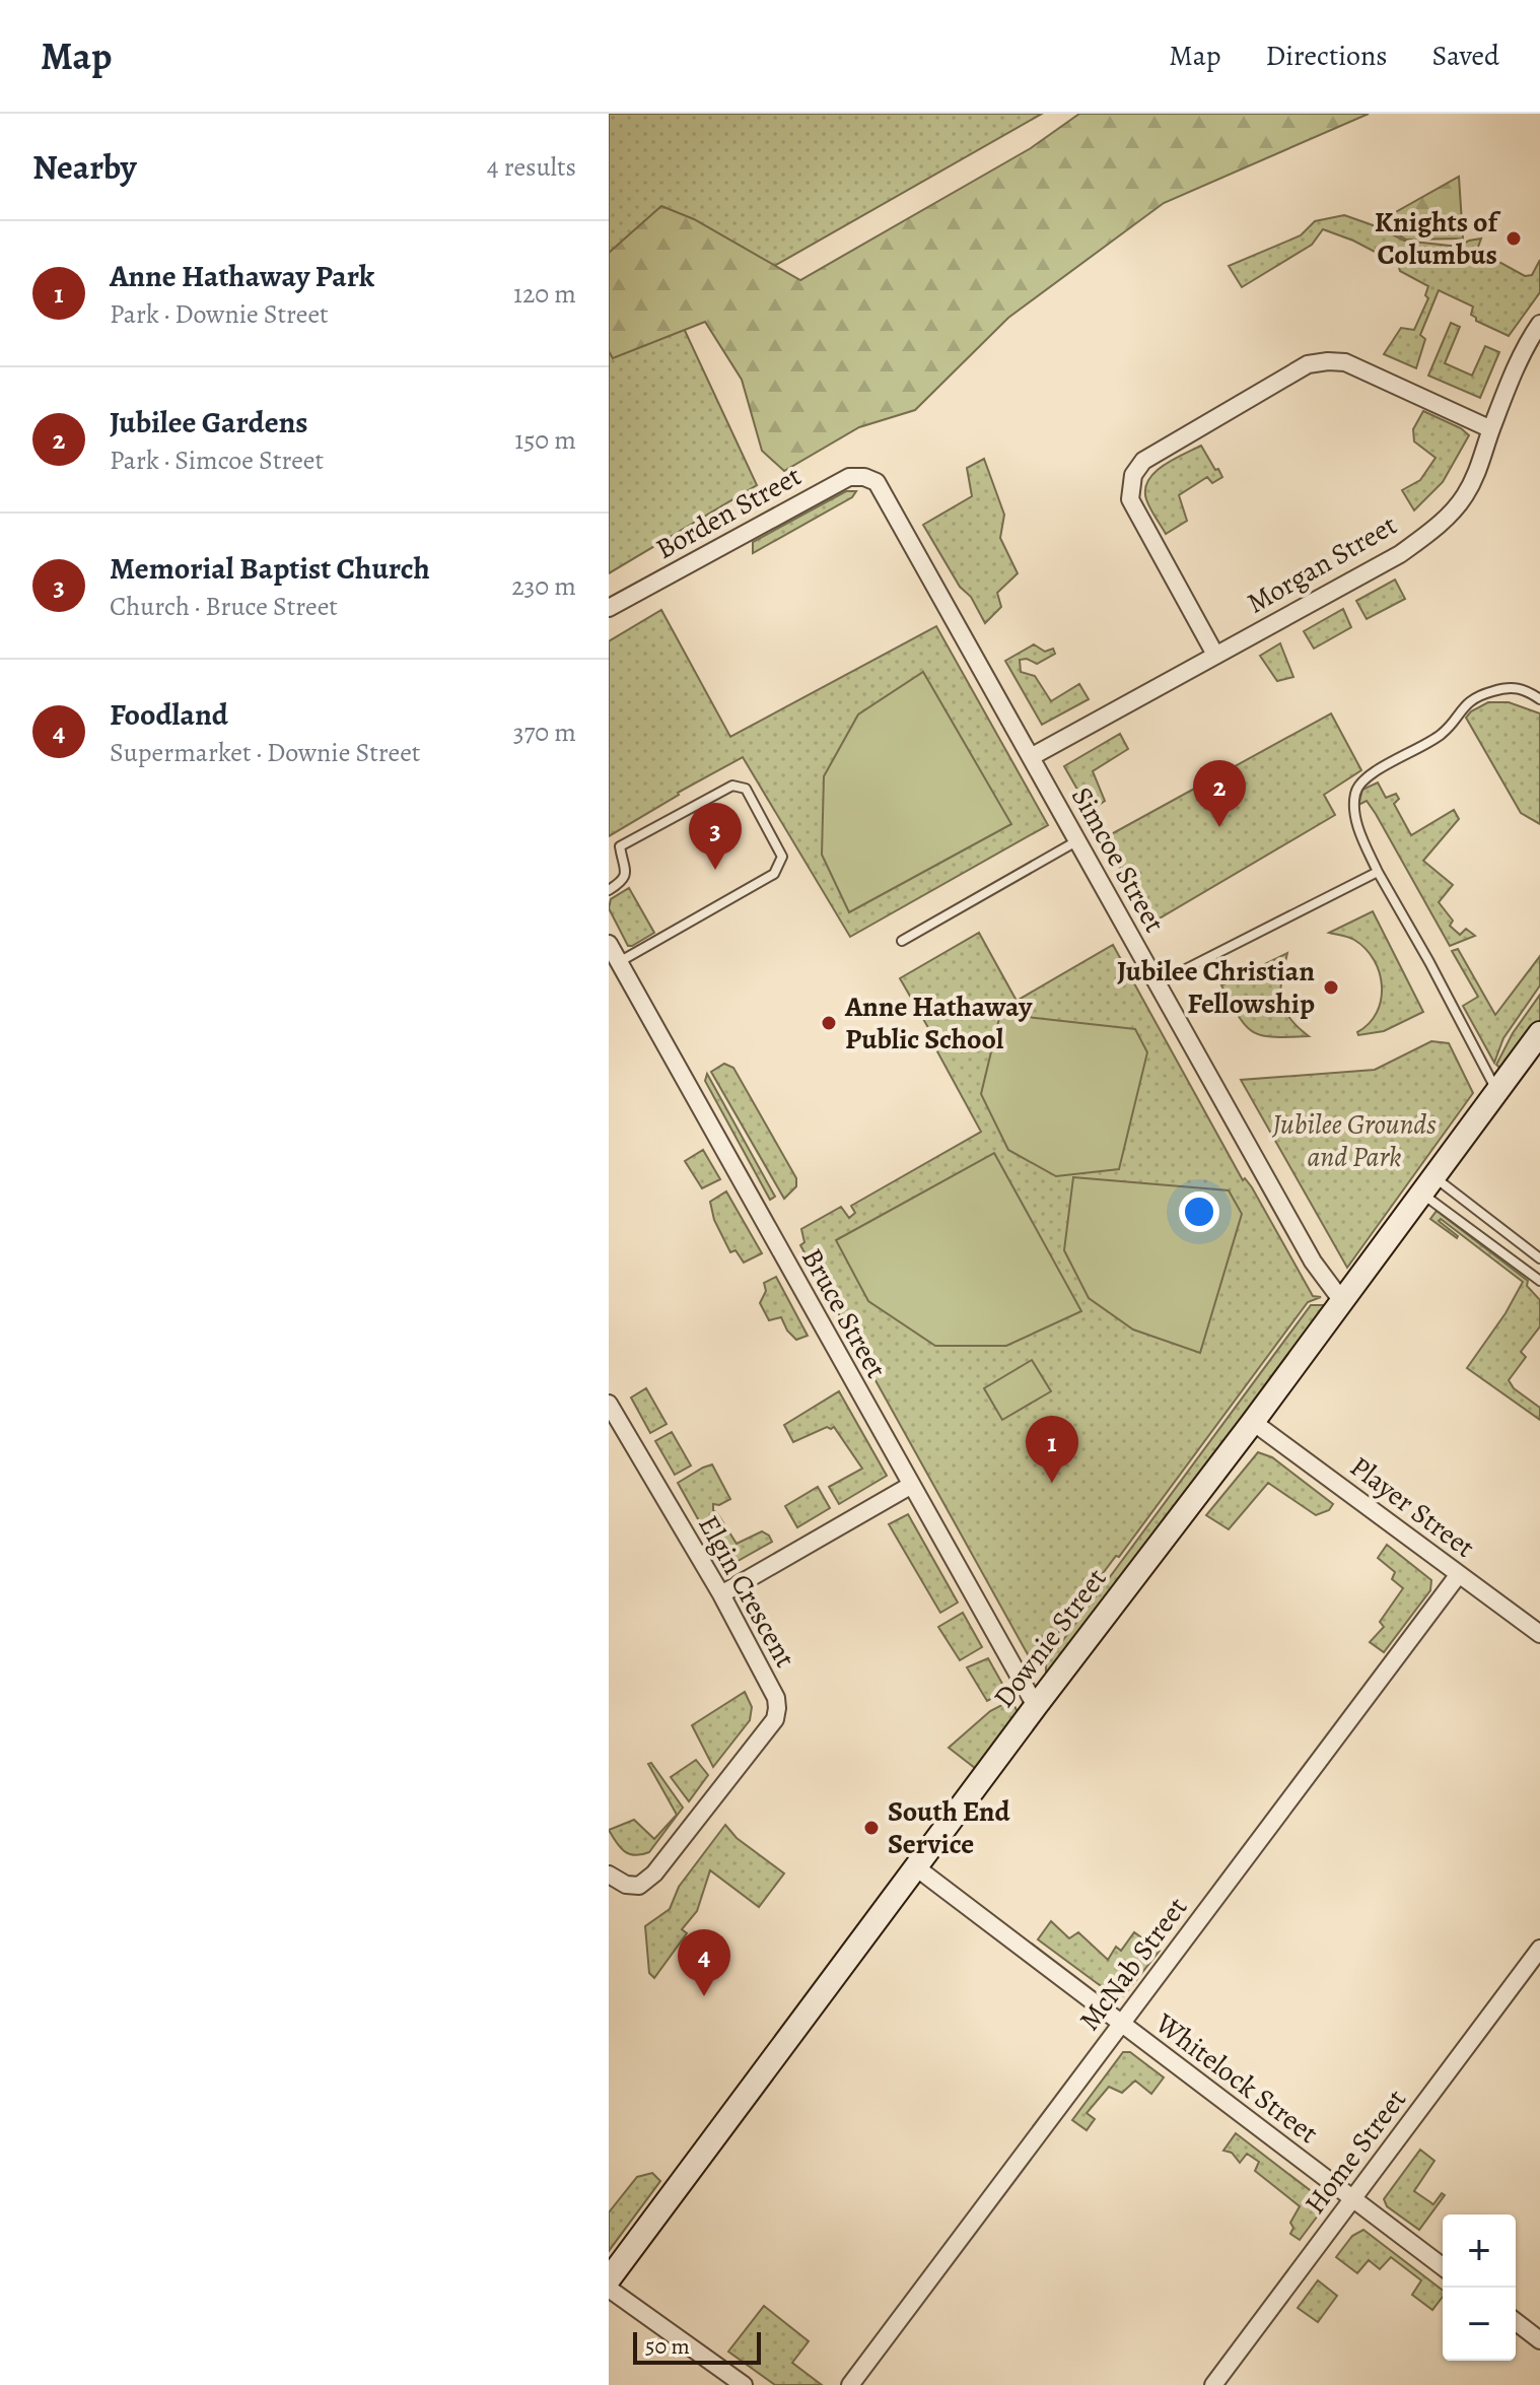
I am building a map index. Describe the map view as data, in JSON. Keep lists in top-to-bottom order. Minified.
{"streets":{"main road":["Downie Street"],"street":["Borden Street","Morgan Street","Simcoe Street","Bruce Street","Player Street","Elgin Crescent","McNab Street","Whitelock Street","Home Street"]},"crossings":[["Borden Street","Simcoe Street"],["Morgan Street","Simcoe Street"],["Simcoe Street","Downie Street"],["Bruce Street","Downie Street"],["Player Street","Downie Street"],["Player Street","McNab Street"],["Downie Street","Whitelock Street"],["McNab Street","Whitelock Street"],["Whitelock Street","Home Street"]],"parks":["Jubilee Grounds and Park"],"places":["Knights of Columbus","Jubilee Christian Fellowship","Anne Hathaway Public School","South End Service"],"scale_bar":"50 m","page":{"header":"Map","nav":["Map","Directions","Saved"],"heading":["Nearby","4 results"],"list":[{"mark":"1","name":"Anne Hathaway Park","note":"Park · Downie Street","value":"120 m"},{"mark":"2","name":"Jubilee Gardens","note":"Park · Simcoe Street","value":"150 m"},{"mark":"3","name":"Memorial Baptist Church","note":"Church · Bruce Street","value":"230 m"},{"mark":"4","name":"Foodland","note":"Supermarket · Downie Street","value":"370 m"}],"pins":["2","3","1","4"],"map_buttons":["+","−"],"scale":"50 m"}}
